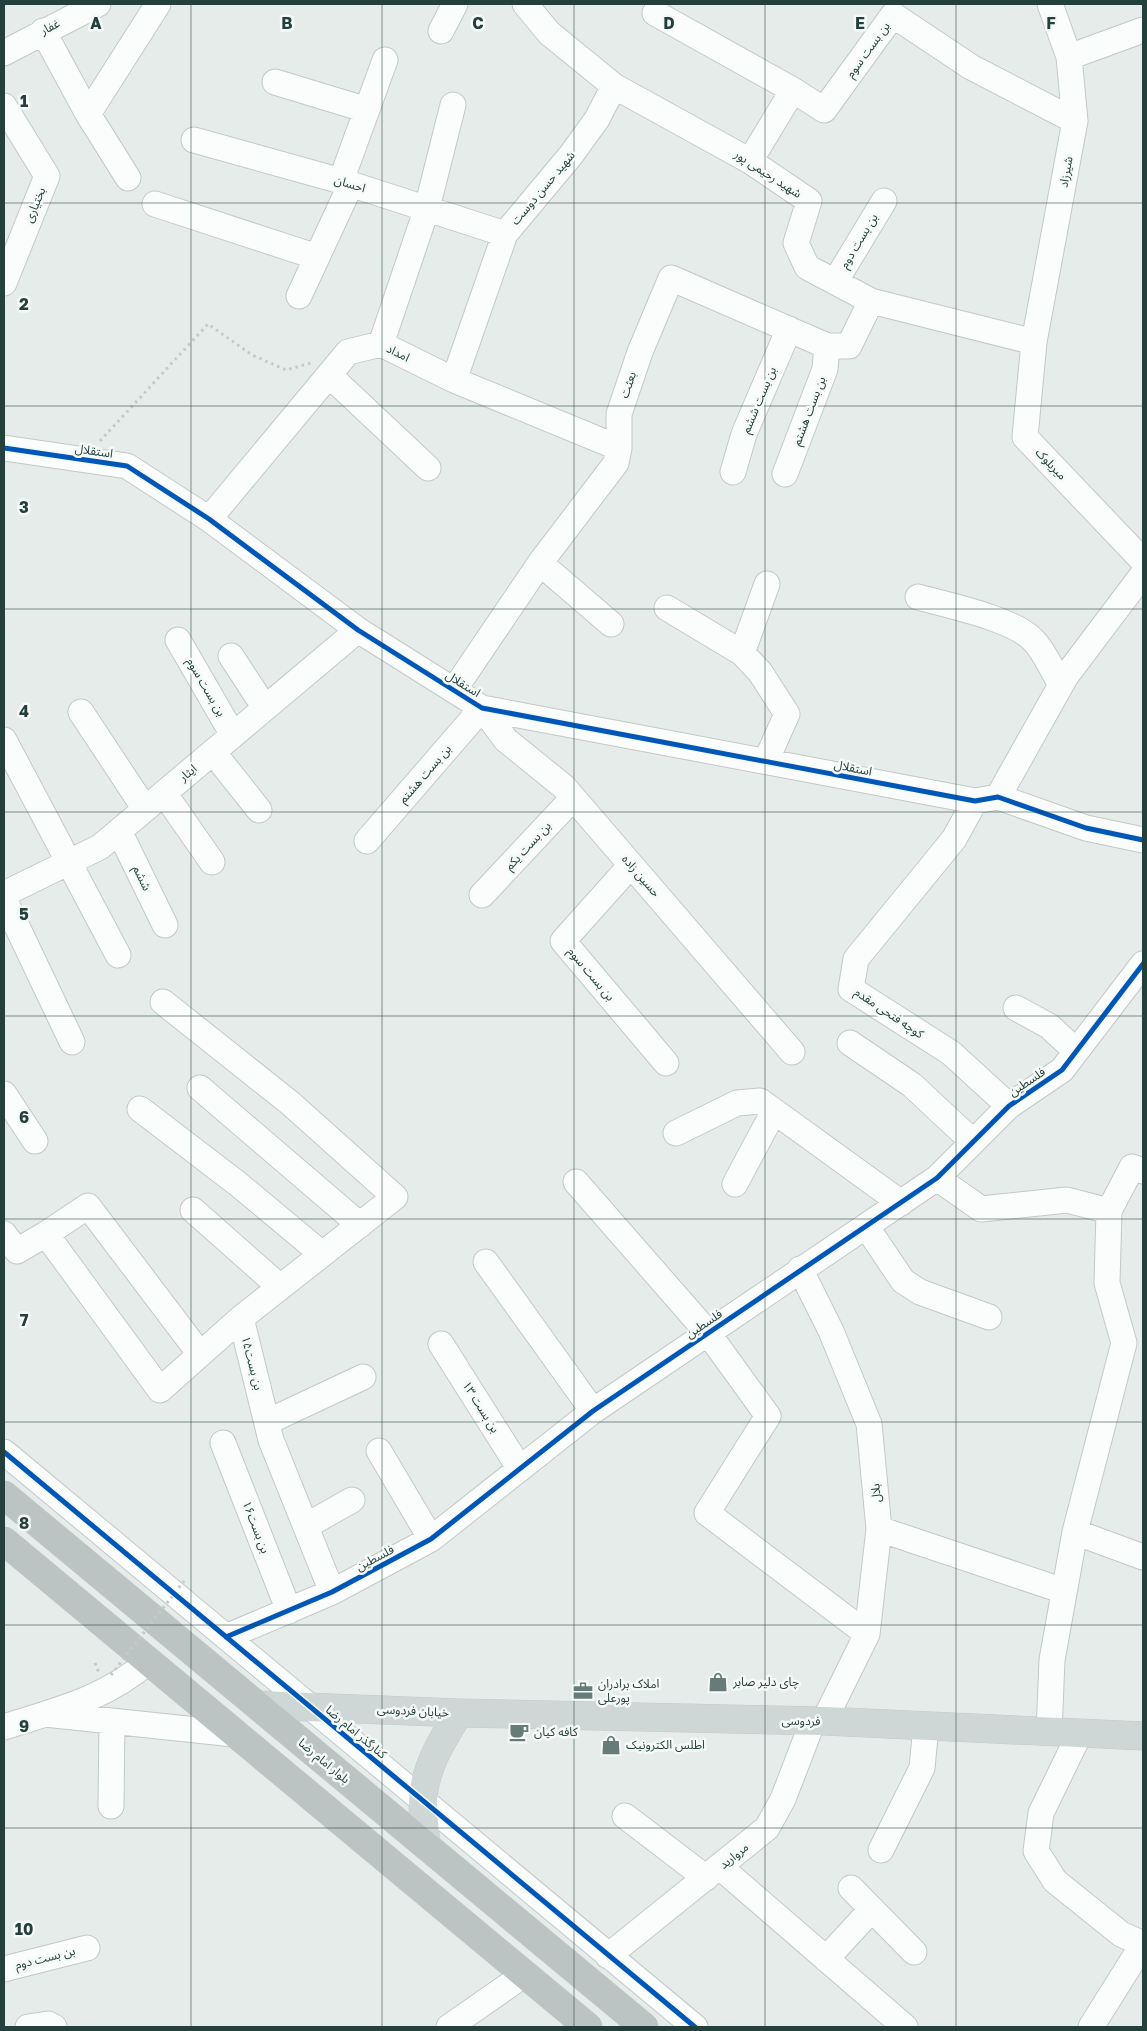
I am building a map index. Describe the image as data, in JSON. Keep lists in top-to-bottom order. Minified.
{"streets":{"highway":["بلوار امام رضا"],"main road":["خیابان فردوسی","فردوسی"],"street":["غفار","بن بست سوم","شیرزاد","شهید رحیمی پور","احسان","شهید حسن دوست","بختیاری","بن بست دوم","امداد","بعثت","بن بست ششم","بن بست هشتم","استقلال","میربلوک","ایثار","بن بست یکم","حسین زاده","ششم","کوچه فتحی مقدم","فلسطین","بن بست۱۵","بن بست ۱۳","بلال","بن بست۱۶","کنارگذر امام رضا","مروارید"]},"crossings":[["بن بست سوم","شیرزاد"],["بن بست سوم","ایثار"],["بن بست سوم","حسین زاده"],["شیرزاد","شهید رحیمی پور"],["شیرزاد","میربلوک"],["شهید رحیمی پور","شهید حسن دوست"],["شهید رحیمی پور","بن بست دوم"],["شهید رحیمی پور","بعثت"],["شهید رحیمی پور","میربلوک"],["احسان","شهید حسن دوست"],["شهید حسن دوست","امداد"],["امداد","بعثت"],["امداد","استقلال"],["بعثت","بن بست ششم"],["بعثت","بن بست هشتم"],["بعثت","استقلال"],["بن بست هشتم","استقلال"],["بن بست هشتم","حسین زاده"],["استقلال","ایثار"],["استقلال","حسین زاده"],["استقلال","کوچه فتحی مقدم"],["ایثار","ششم"],["بن بست یکم","حسین زاده"],["کوچه فتحی مقدم","فلسطین"],["فلسطین","بن بست۱۵"],["فلسطین","بن بست ۱۳"],["فلسطین","بلال"],["فلسطین","بن بست۱۶"],["فلسطین","کنارگذر امام رضا"],["بلال","فردوسی"],["بلال","مروارید"],["خیابان فردوسی","فردوسی"],["خیابان فردوسی","کنارگذر امام رضا"],["خیابان فردوسی","بلوار امام رضا"],["فردوسی","مروارید"],["کنارگذر امام رضا","مروارید"]],"places":{"shop":["چای دلیر صابر","اطلس الکترونیک"],"office":["املاک برادران پورعلی"],"cafe":["کافه کیان"]},"grid":{"columns":["A","B","C","D","E","F"],"rows":["1","2","3","4","5","6","7","8","9","10"]}}
